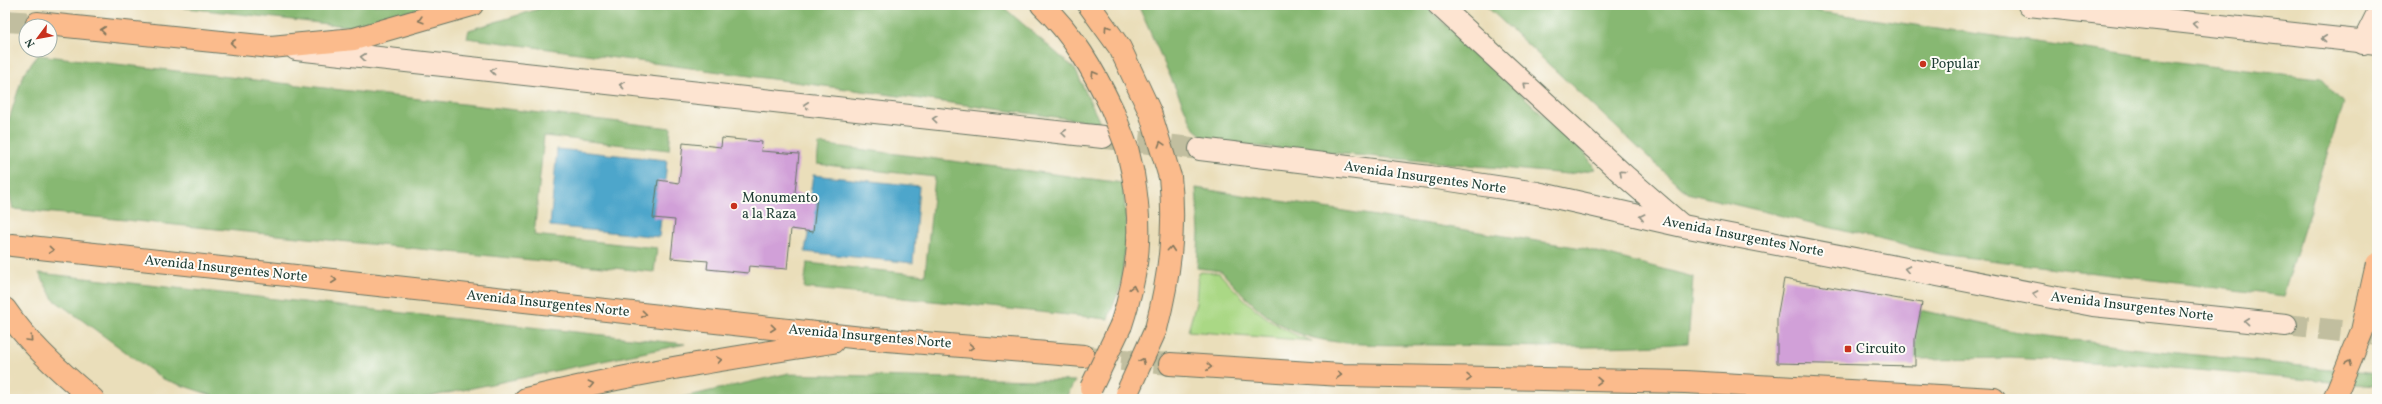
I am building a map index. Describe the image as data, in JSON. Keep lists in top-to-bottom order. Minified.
{"streets":{"main road":["Avenida Insurgentes Norte"]},"places":{"other":["Popular","Monumento a la Raza"],"transit":["Circuito"]},"north":"bottom left"}
